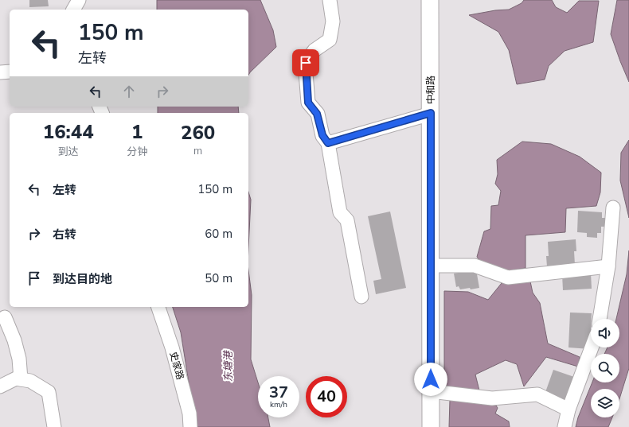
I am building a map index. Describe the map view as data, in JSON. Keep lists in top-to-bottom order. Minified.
{"streets":{"street":["中和路","史家路"]},"water":["东塘港"],"page":{"turn":["150 m","左转"],"eta":["16:44","到达","1","分钟","260","m"],"list":[{"name":"左转","value":"150 m"},{"name":"右转","value":"60 m"},{"name":"到达目的地","value":"50 m"}],"speed":"37 km/h","limit":"40"}}
